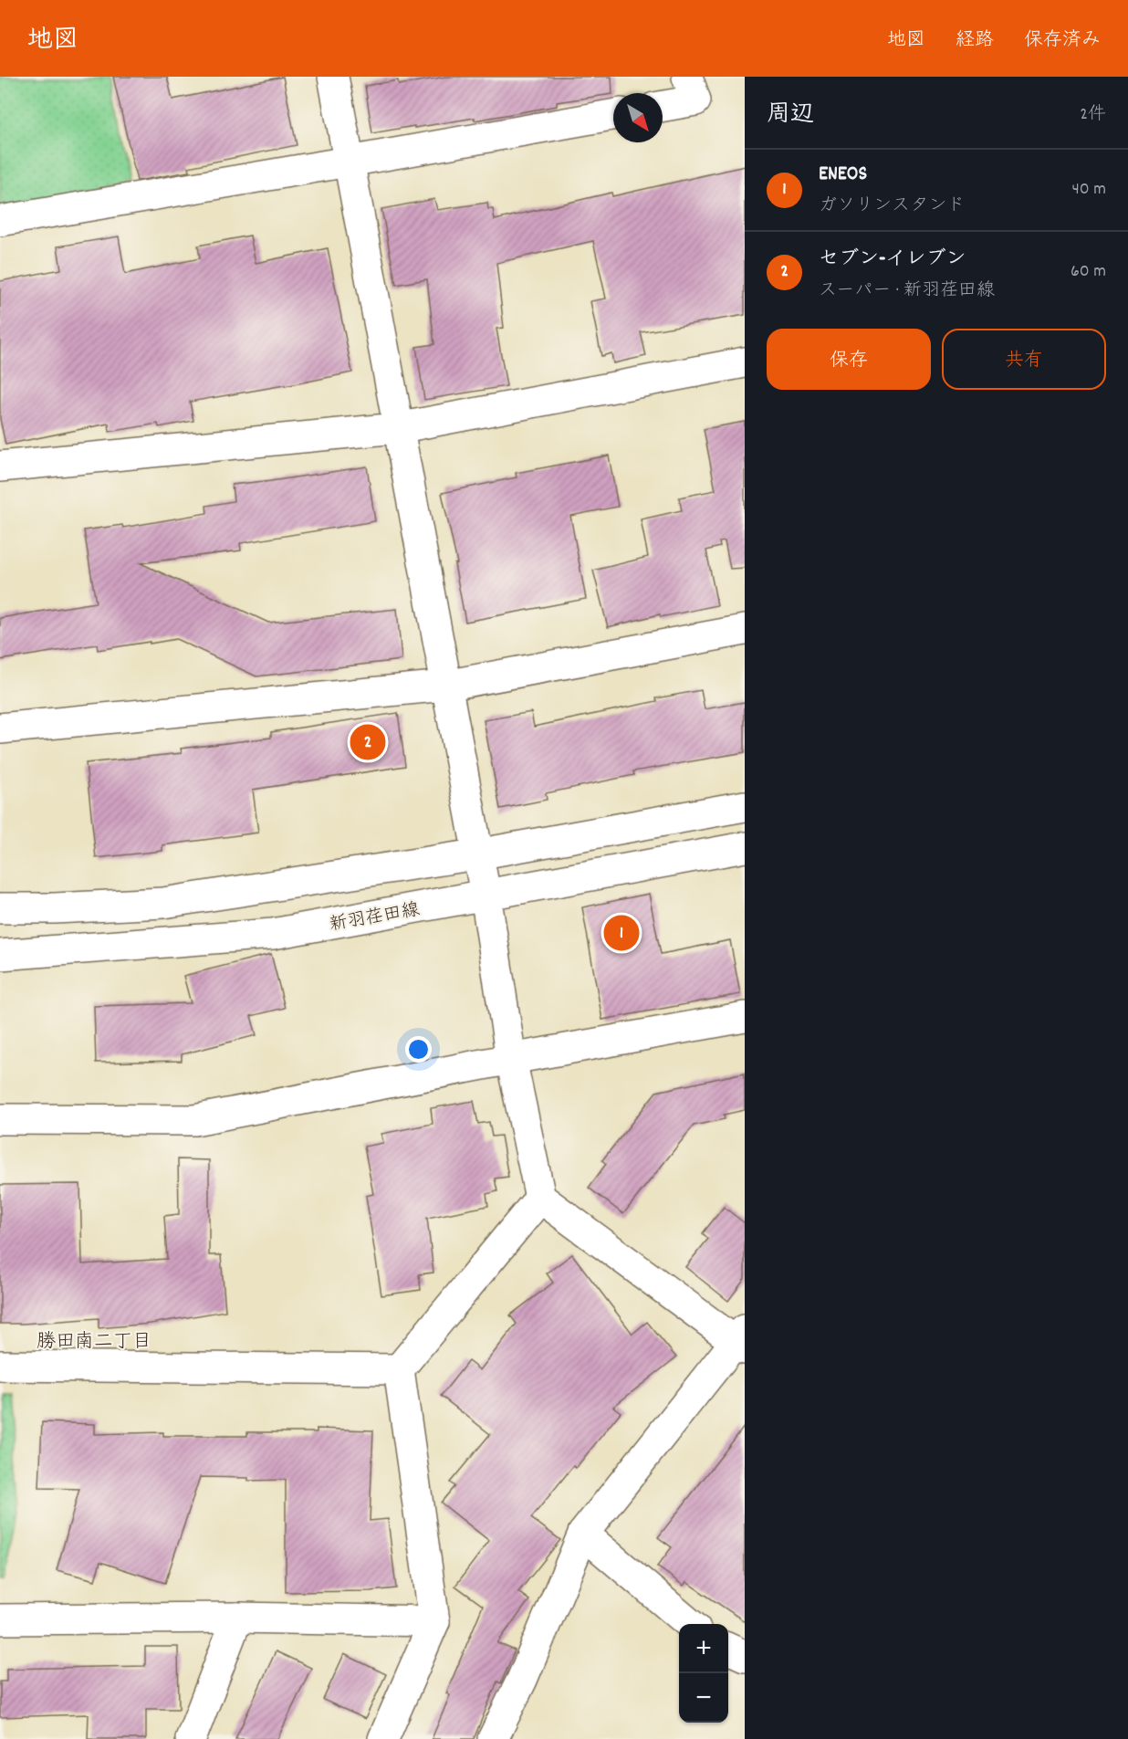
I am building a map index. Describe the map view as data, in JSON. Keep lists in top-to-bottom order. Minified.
{"streets":{"street":["新羽荏田線"]},"districts":["勝田南二丁目"],"north":"bottom right","page":{"header":"地図","nav":["地図","経路","保存済み"],"heading":["周辺","2件"],"list":[{"mark":"1","name":"ENEOS","note":"ガソリンスタンド","value":"40 m"},{"mark":"2","name":"セブン-イレブン","note":"スーパー · 新羽荏田線","value":"60 m"}],"buttons":["保存","共有"],"pins":["2","1"],"map_buttons":["+","−"]}}
